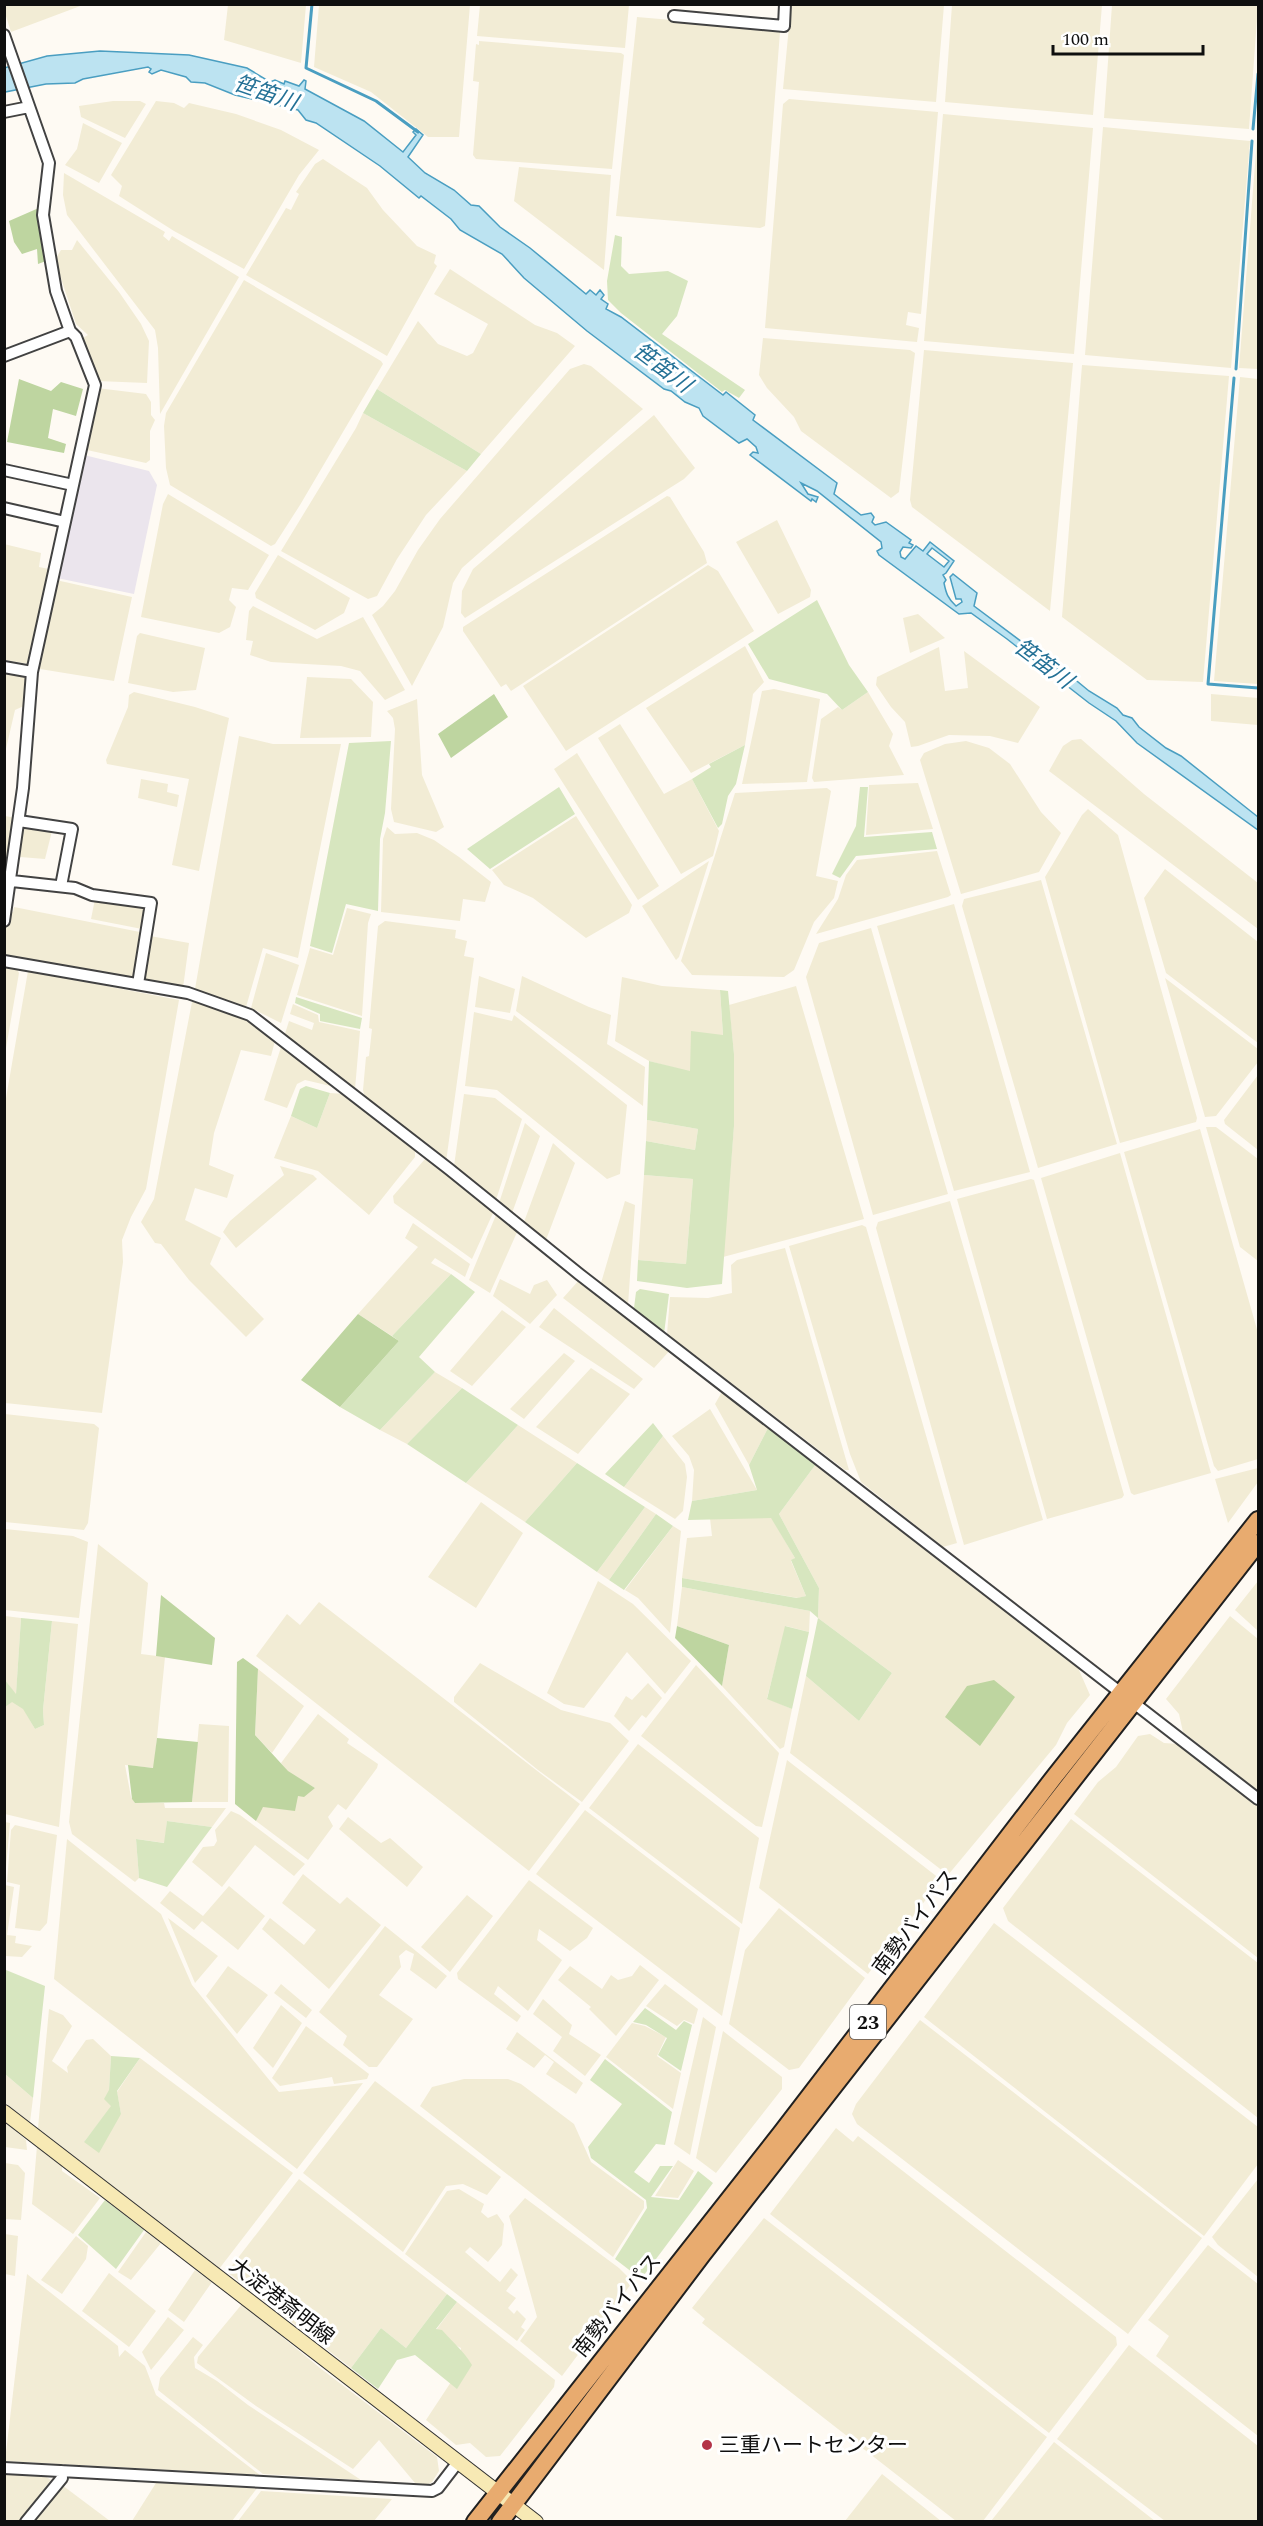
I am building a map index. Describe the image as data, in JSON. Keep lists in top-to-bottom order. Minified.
{"streets":{"highway":["南勢バイパス","23"],"main road":["大淀港斎明線"]},"crossings":[["南勢バイパス","大淀港斎明線"]],"water":["笹笛川"],"places":["三重ハートセンター"],"scale_bar":"100 m"}
